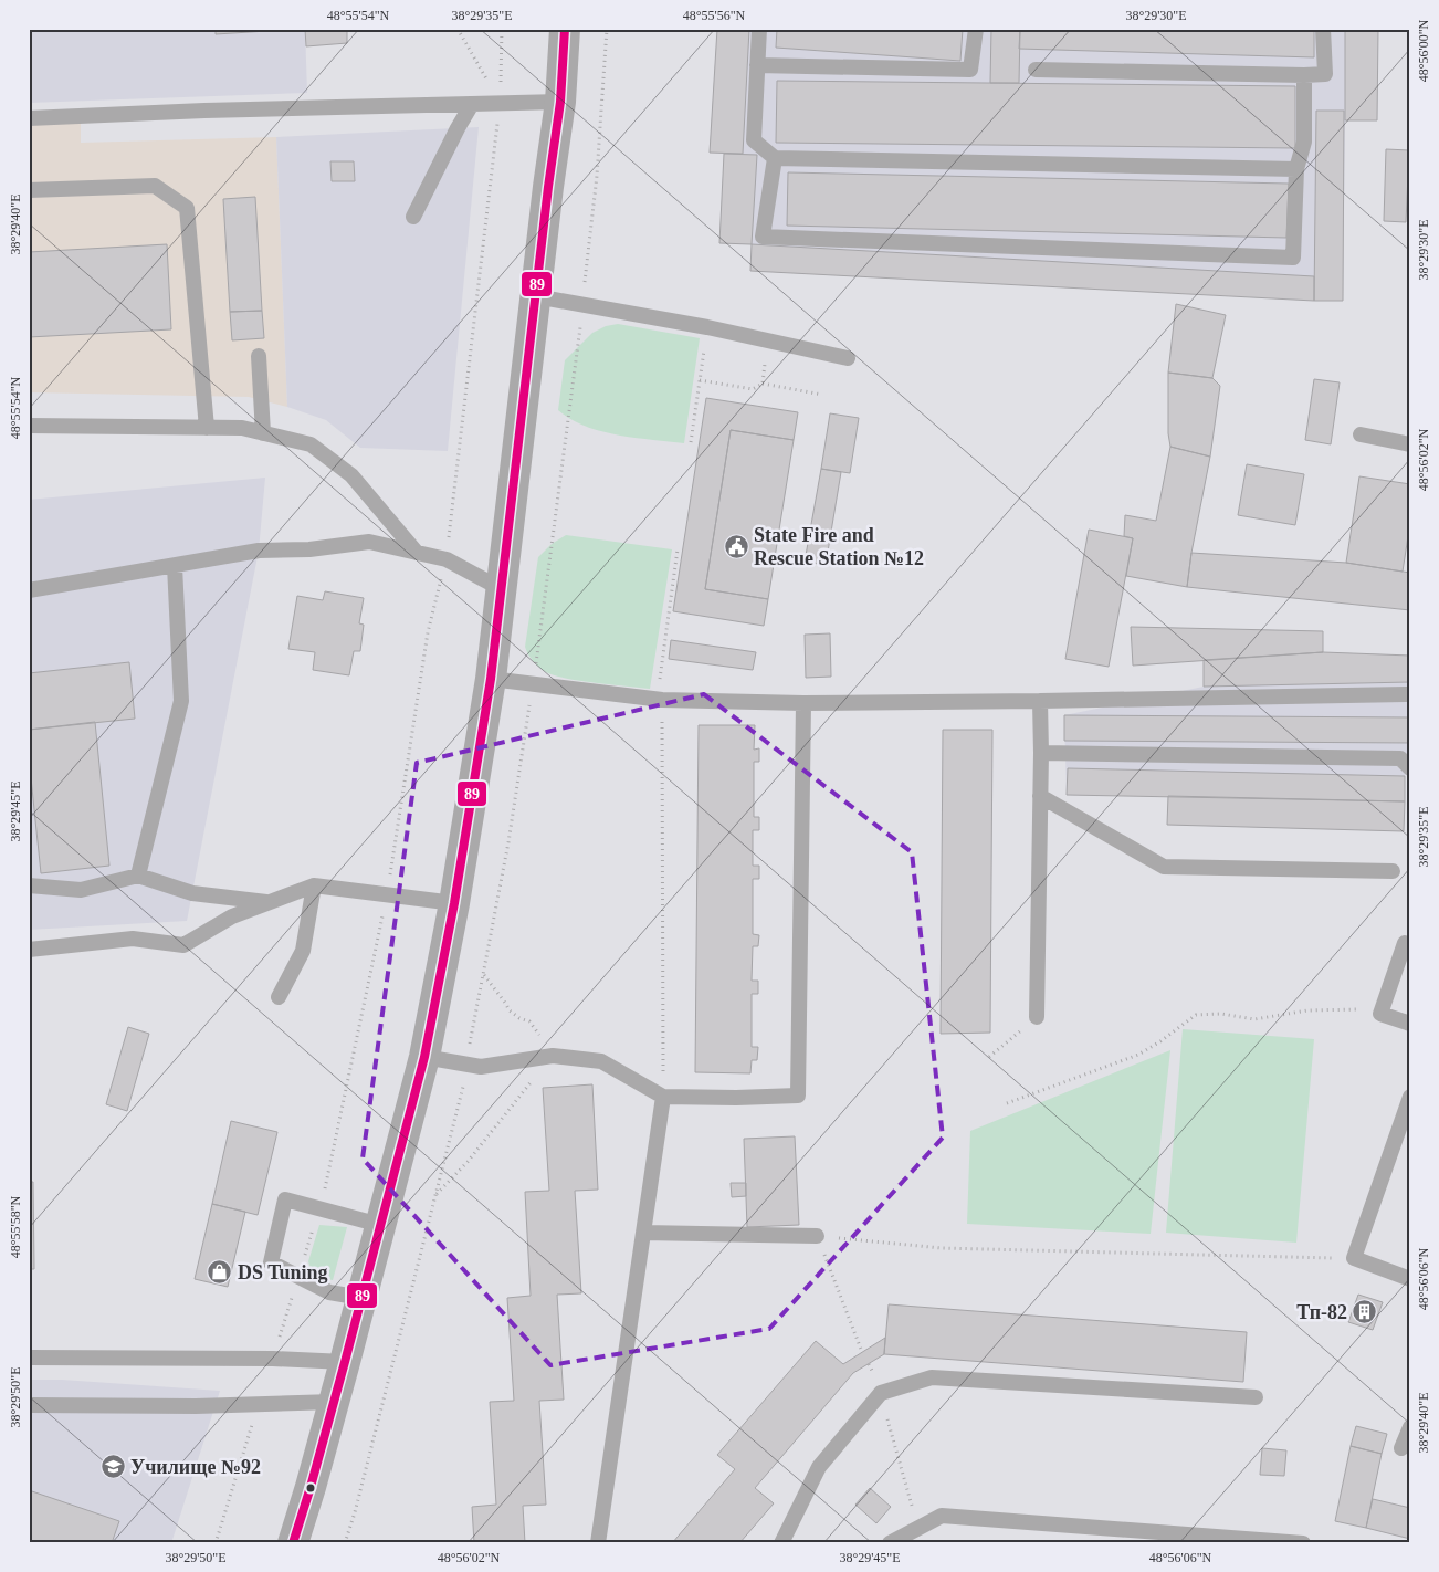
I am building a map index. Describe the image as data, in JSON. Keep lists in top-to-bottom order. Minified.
{"places":{"public building":["State Fire and Rescue Station №12"],"shop":["DS Tuning"],"building":["Тп-82"],"school or university":["Училище №92"]},"lines":["transit line 89"],"coordinates":["48°55'54\"N","38°29'35\"E","48°55'56\"N","38°29'30\"E","48°56'00\"N","38°29'40\"E","48°56'02\"N","38°29'45\"E","48°55'58\"N","48°56'06\"N","38°29'50\"E"]}
